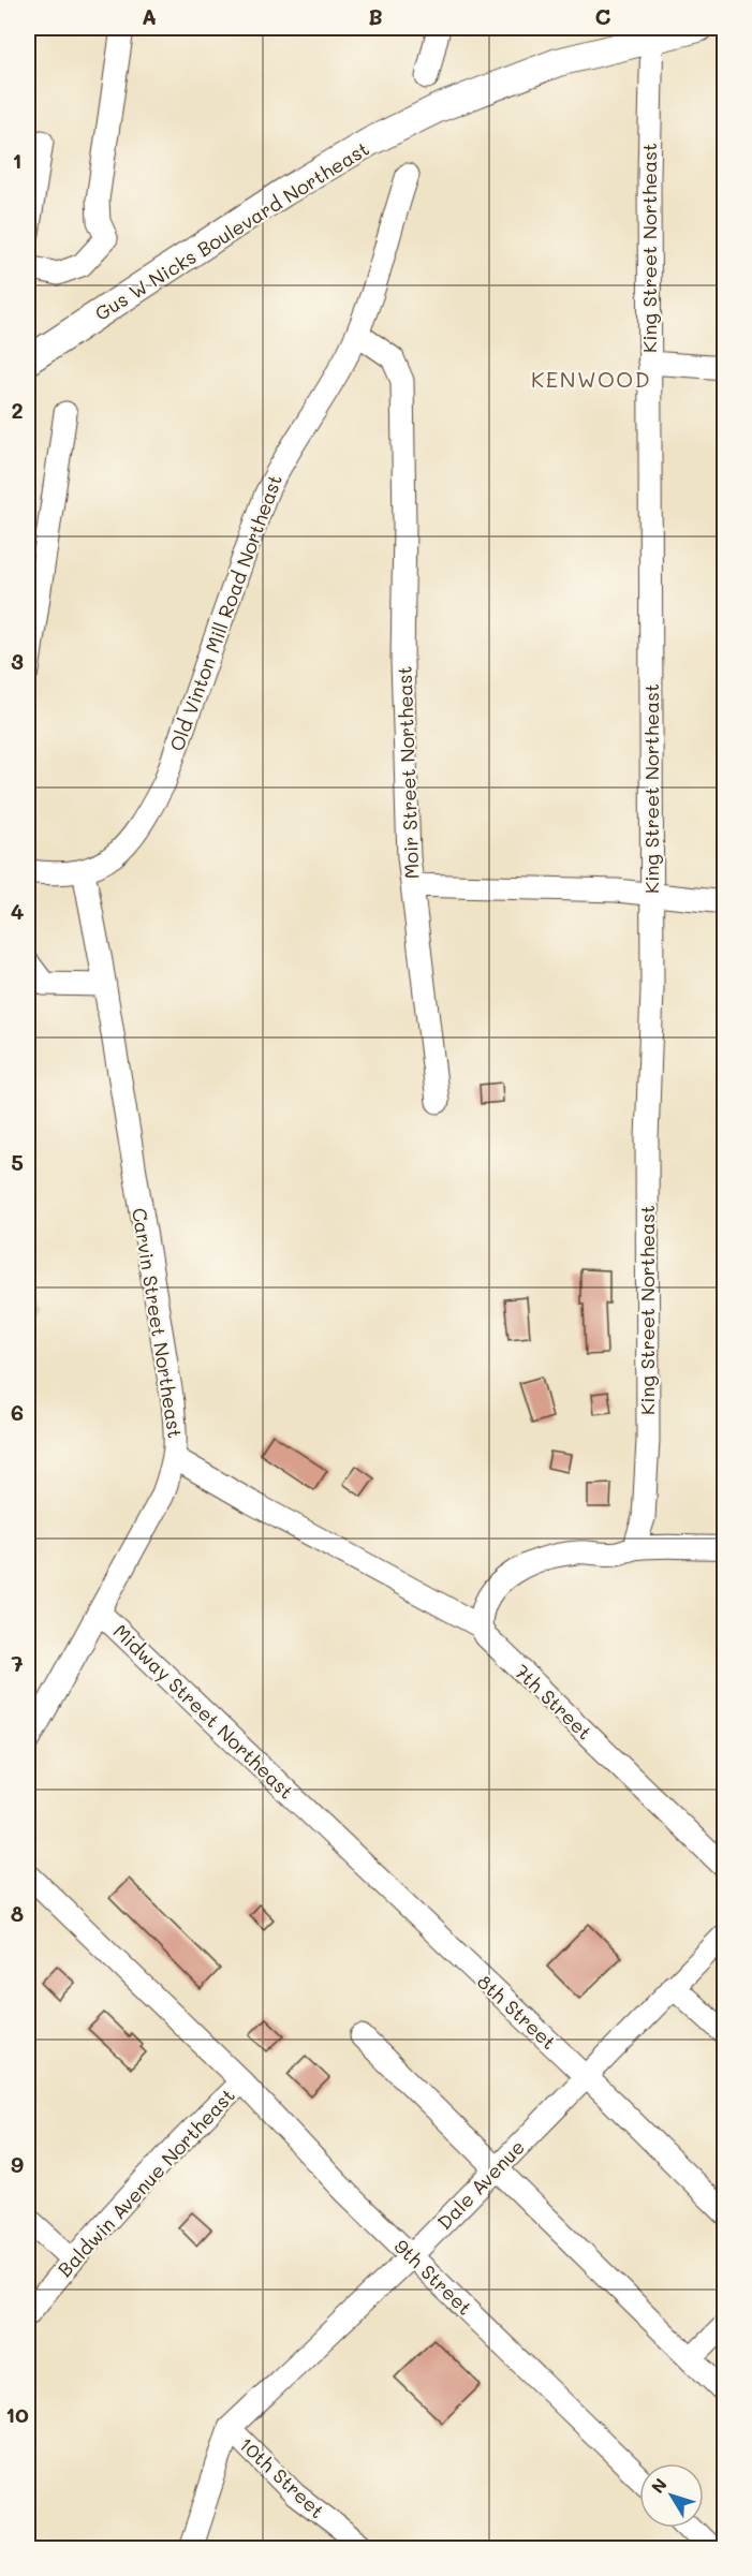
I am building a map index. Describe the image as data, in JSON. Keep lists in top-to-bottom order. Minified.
{"streets":{"main road":["Gus W Nicks Boulevard Northeast"],"street":["King Street Northeast","Old Vinton Mill Road Northeast","Moir Street Northeast","Carvin Street Northeast","7th Street","Midway Street Northeast","8th Street","Baldwin Avenue Northeast","Dale Avenue","9th Street","10th Street"]},"crossings":[["Gus W Nicks Boulevard Northeast","King Street Northeast"],["Old Vinton Mill Road Northeast","Moir Street Northeast"],["Old Vinton Mill Road Northeast","Carvin Street Northeast"],["Carvin Street Northeast","7th Street"],["Carvin Street Northeast","Midway Street Northeast"],["Midway Street Northeast","8th Street"],["8th Street","Dale Avenue"],["Baldwin Avenue Northeast","9th Street"],["Dale Avenue","9th Street"],["Dale Avenue","10th Street"]],"districts":["KENWOOD"],"north":"top left","grid":{"columns":["A","B","C"],"rows":["1","2","3","4","5","6","7","8","9","10"]}}
